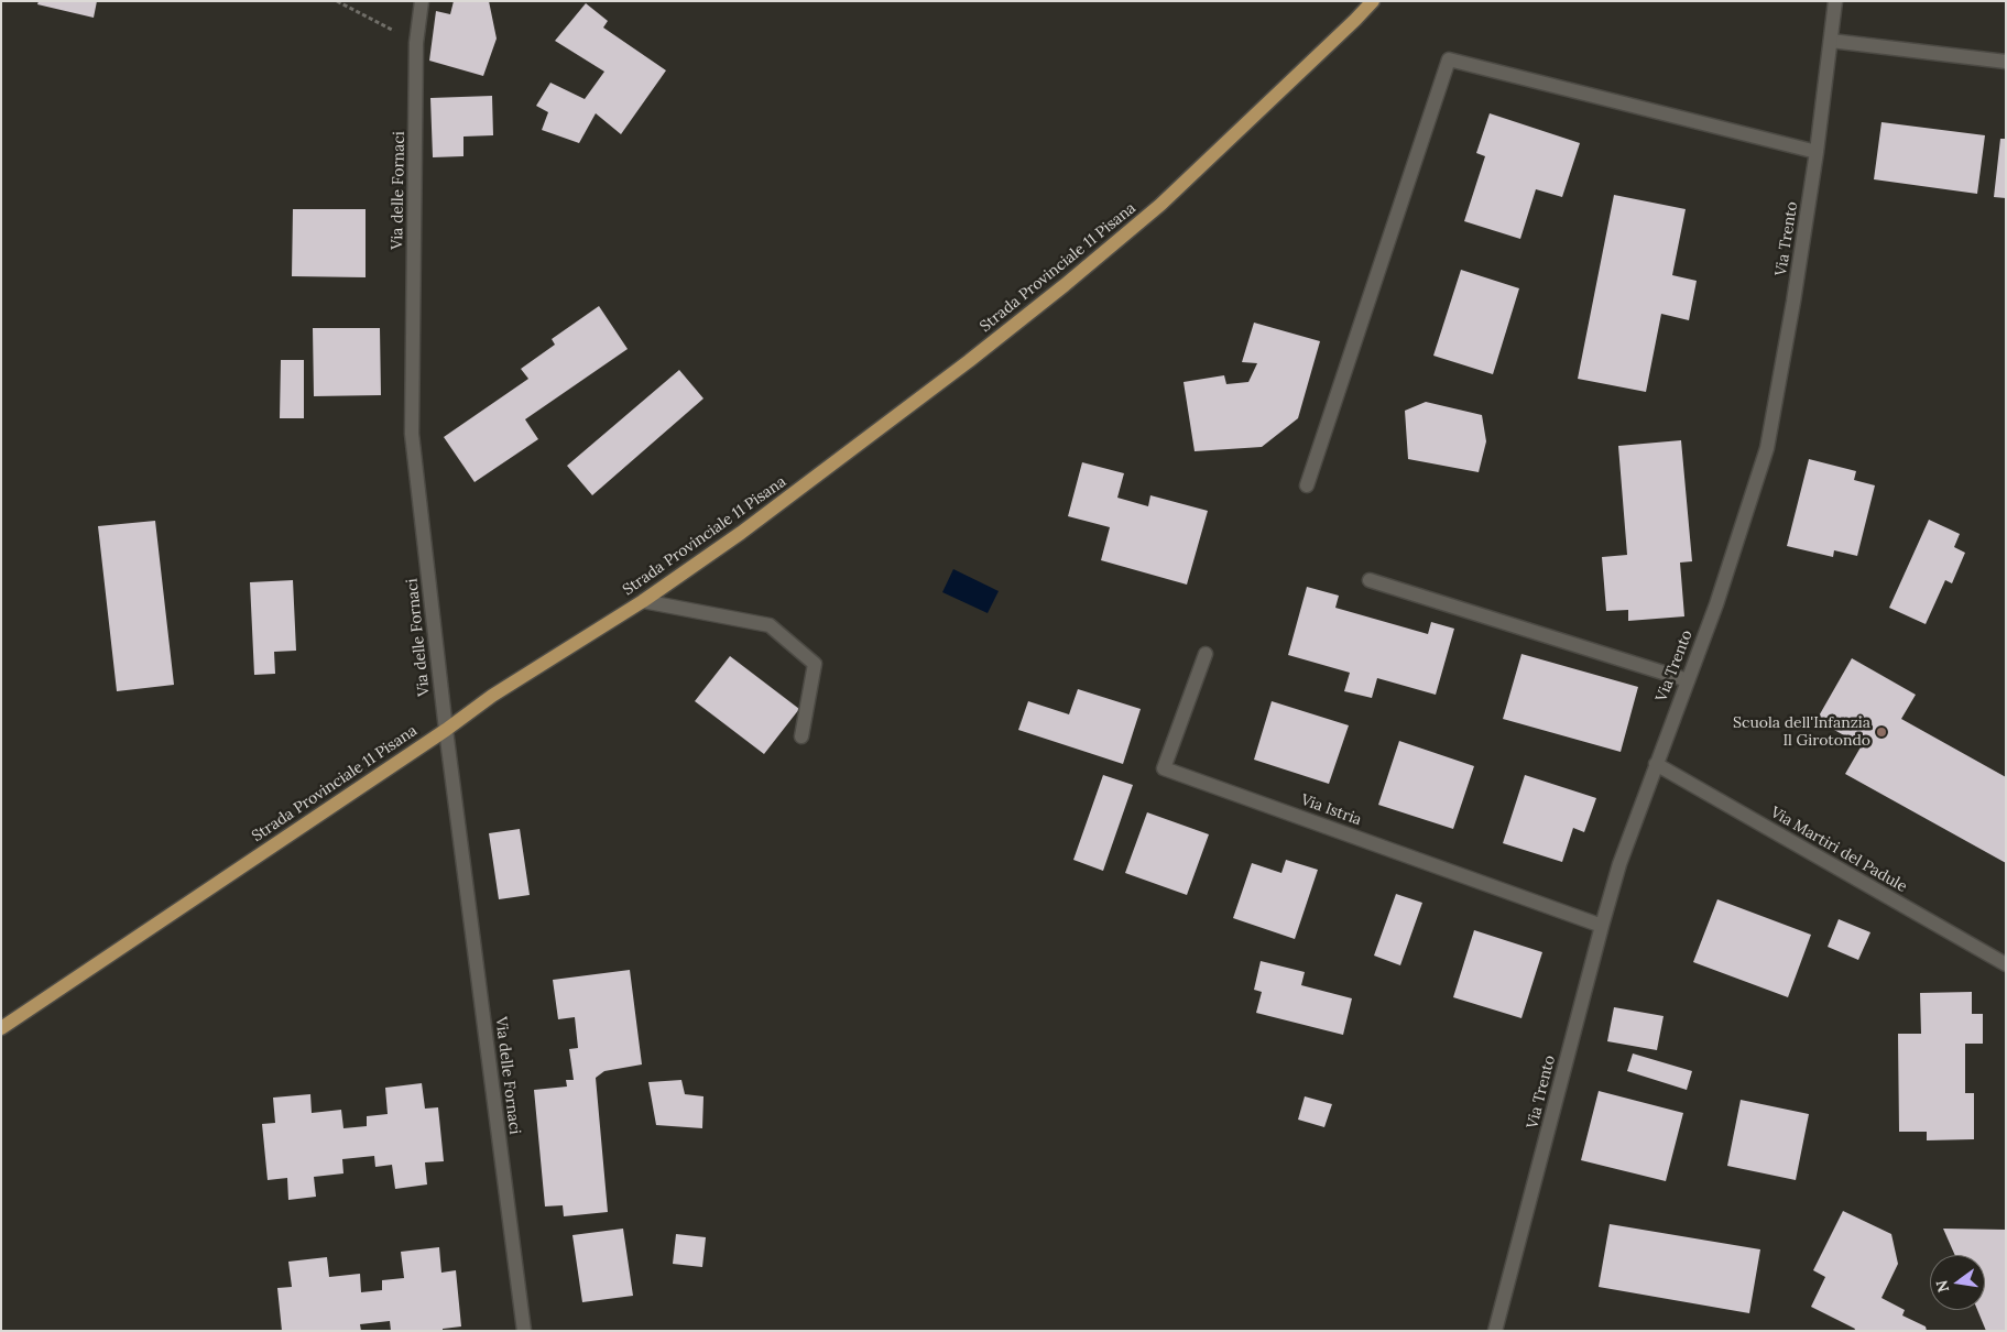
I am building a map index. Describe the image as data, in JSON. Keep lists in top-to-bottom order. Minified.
{"streets":{"main road":["Strada Provinciale 11 Pisana"],"street":["Via delle Fornaci","Via Trento","Via Istria","Via Martiri del Padule"]},"crossings":[["Via delle Fornaci","Strada Provinciale 11 Pisana"],["Via Trento","Via Istria"],["Via Trento","Via Martiri del Padule"]],"places":["Scuola dell'Infanzia Il Girotondo"],"north":"left"}
